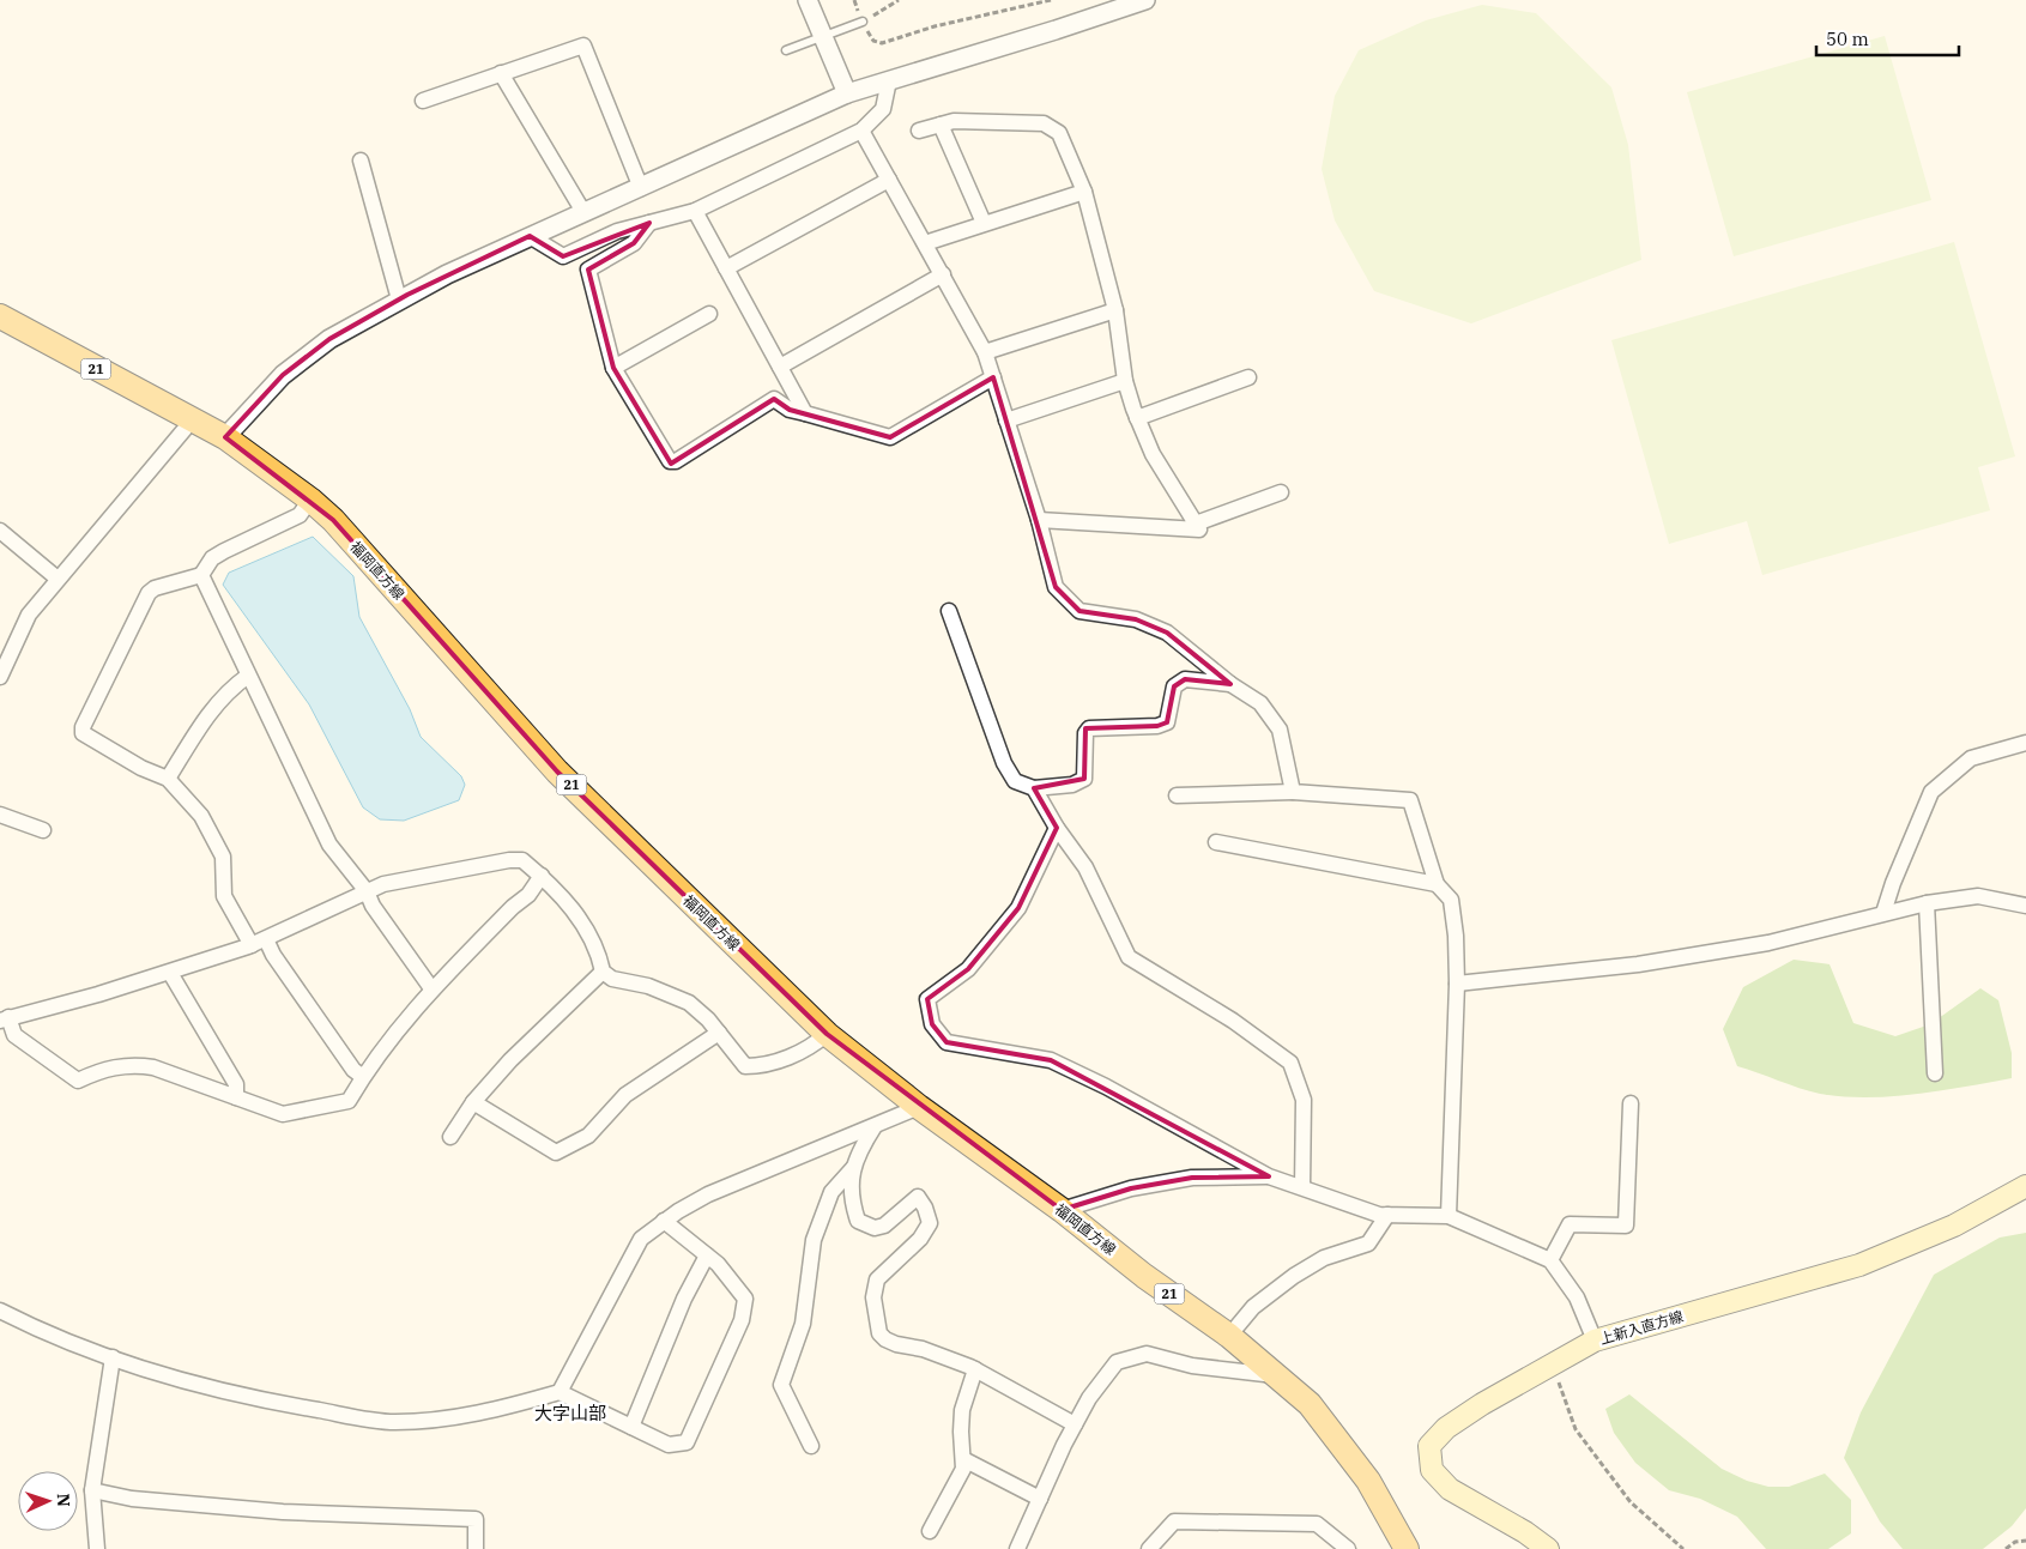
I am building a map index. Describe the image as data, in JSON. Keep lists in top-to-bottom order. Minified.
{"streets":{"main road":["21","福岡直方線","上新入直方線"]},"districts":["大字山部"],"scale_bar":"50 m","north":"right"}
